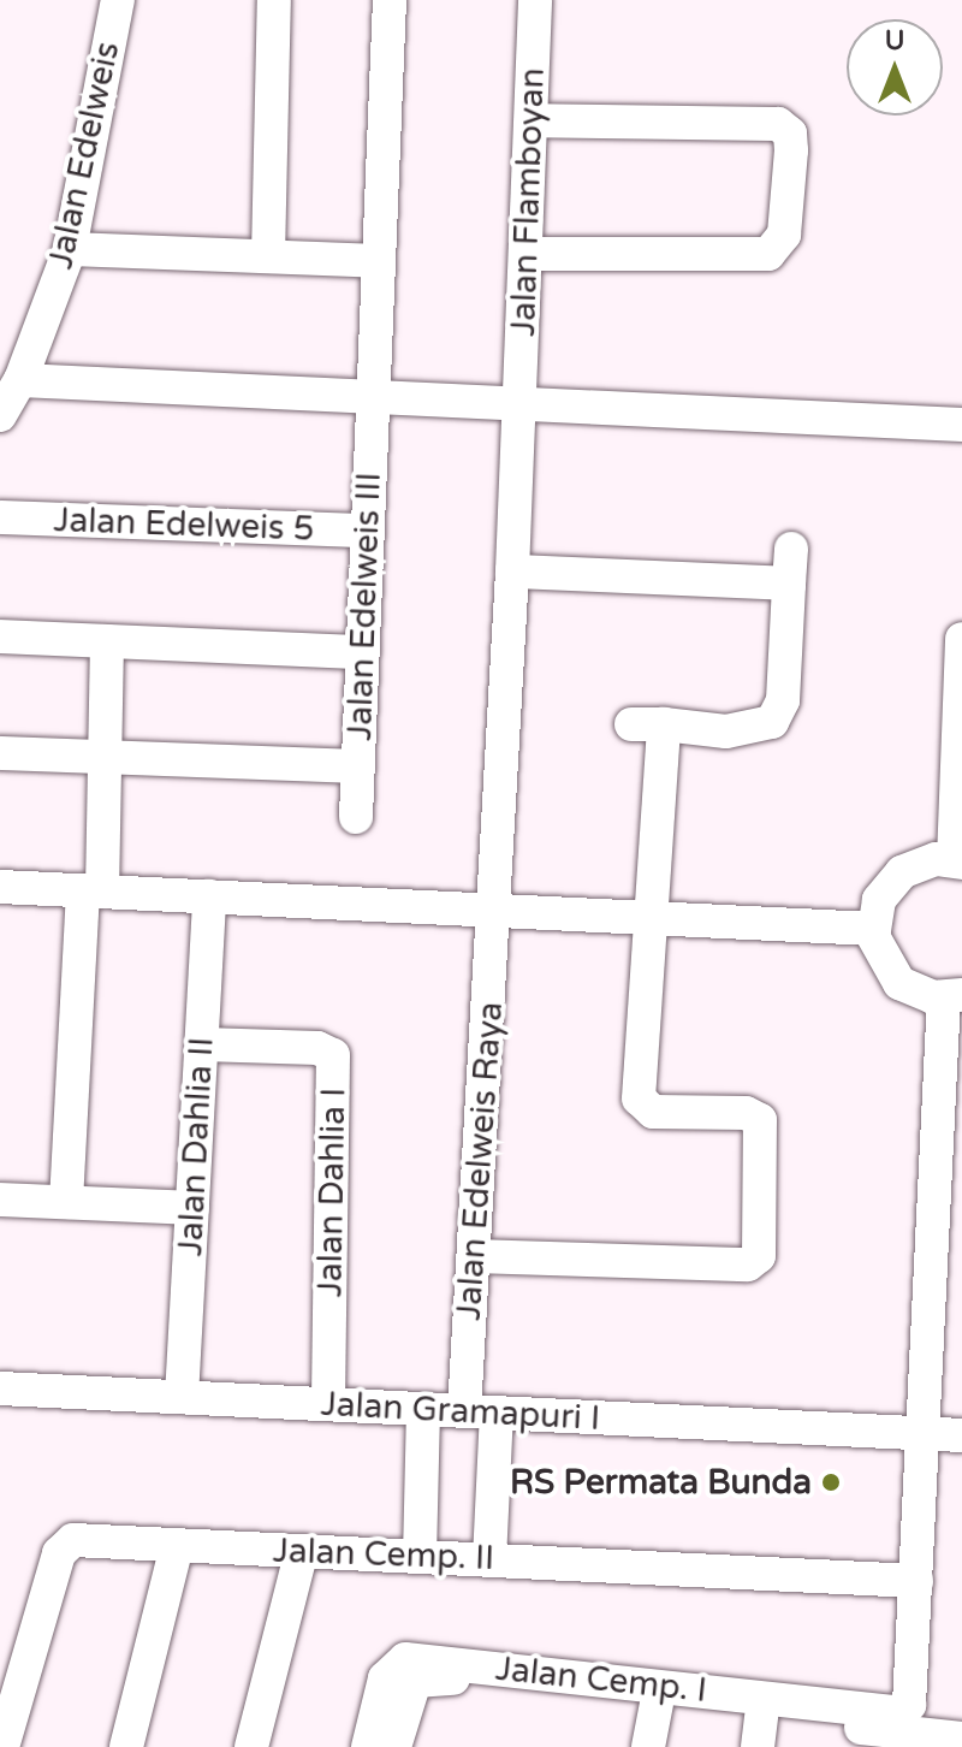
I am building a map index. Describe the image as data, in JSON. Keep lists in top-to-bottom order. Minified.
{"streets":{"street":["Jalan Edelweis","Jalan Flamboyan","Jalan Edelweis 5","Jalan Edelweis III","Jalan Dahlia II","Jalan Edelweis Raya","Jalan Dahlia I","Jalan Gramapuri I","Jalan Cemp. II","Jalan Cemp. I"]},"crossings":[["Jalan Flamboyan","Jalan Edelweis Raya"],["Jalan Edelweis 5","Jalan Edelweis III"],["Jalan Dahlia II","Jalan Dahlia I"],["Jalan Dahlia II","Jalan Gramapuri I"],["Jalan Edelweis Raya","Jalan Gramapuri I"],["Jalan Edelweis Raya","Jalan Cemp. II"],["Jalan Dahlia I","Jalan Gramapuri I"],["Jalan Cemp. II","Jalan Cemp. I"]],"places":["RS Permata Bunda"],"north":"top"}
